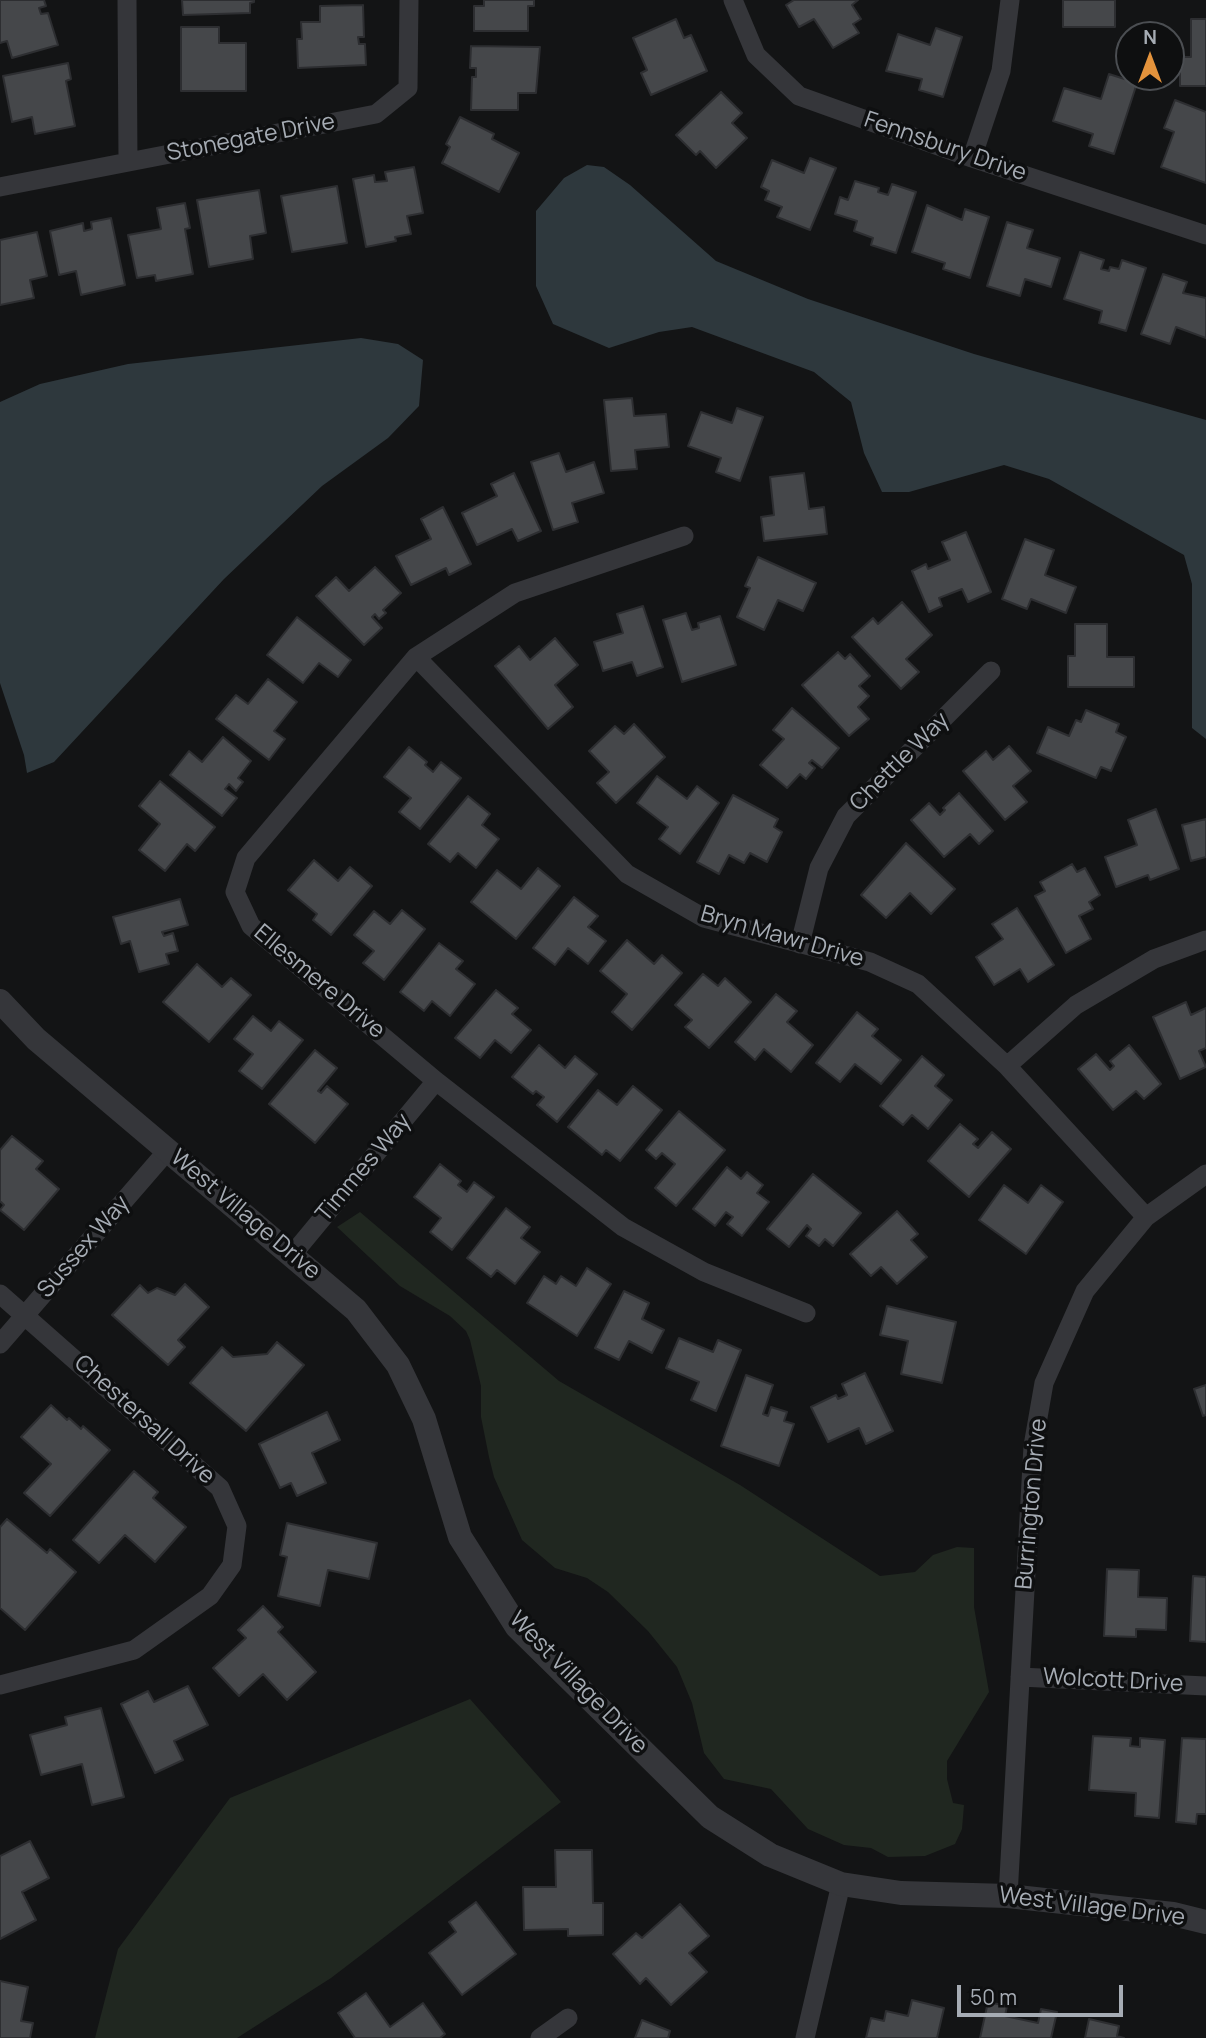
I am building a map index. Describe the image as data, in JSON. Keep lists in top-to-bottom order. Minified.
{"streets":{"street":["Stonegate Drive","Fennsbury Drive","Chettle Way","Bryn Mawr Drive","Ellesmere Drive","Timmes Way","West Village Drive","Sussex Way","Chestersall Drive","Burrington Drive","Wolcott Drive"]},"crossings":[["Chettle Way","Bryn Mawr Drive"],["Bryn Mawr Drive","Ellesmere Drive"],["Bryn Mawr Drive","Burrington Drive"],["Ellesmere Drive","Timmes Way"],["Timmes Way","West Village Drive"],["West Village Drive","Sussex Way"],["West Village Drive","Burrington Drive"],["Sussex Way","Chestersall Drive"],["Burrington Drive","Wolcott Drive"]],"scale_bar":"50 m","north":"top"}
